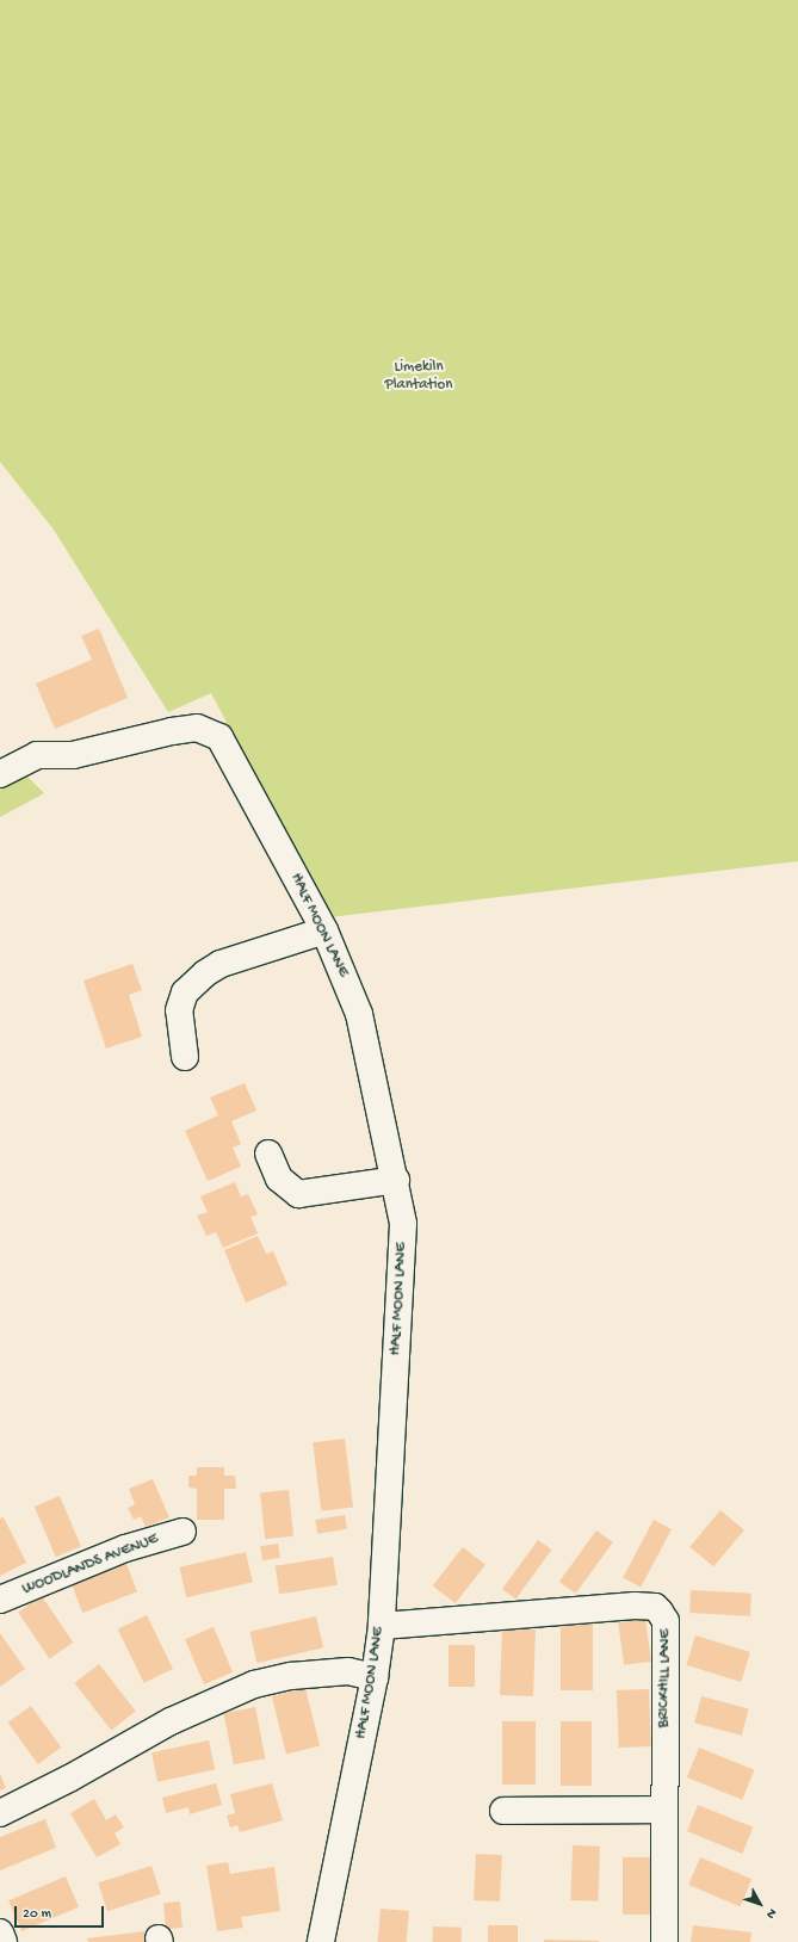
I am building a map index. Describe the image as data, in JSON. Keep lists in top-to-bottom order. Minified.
{"streets":{"street":["HALF MOON LANE","WOODLANDS AVENUE","BRICKHILL LANE"]},"crossings":[["HALF MOON LANE","BRICKHILL LANE"]],"parks":["Limekiln Plantation"],"scale_bar":"20 m","north":"bottom right"}
